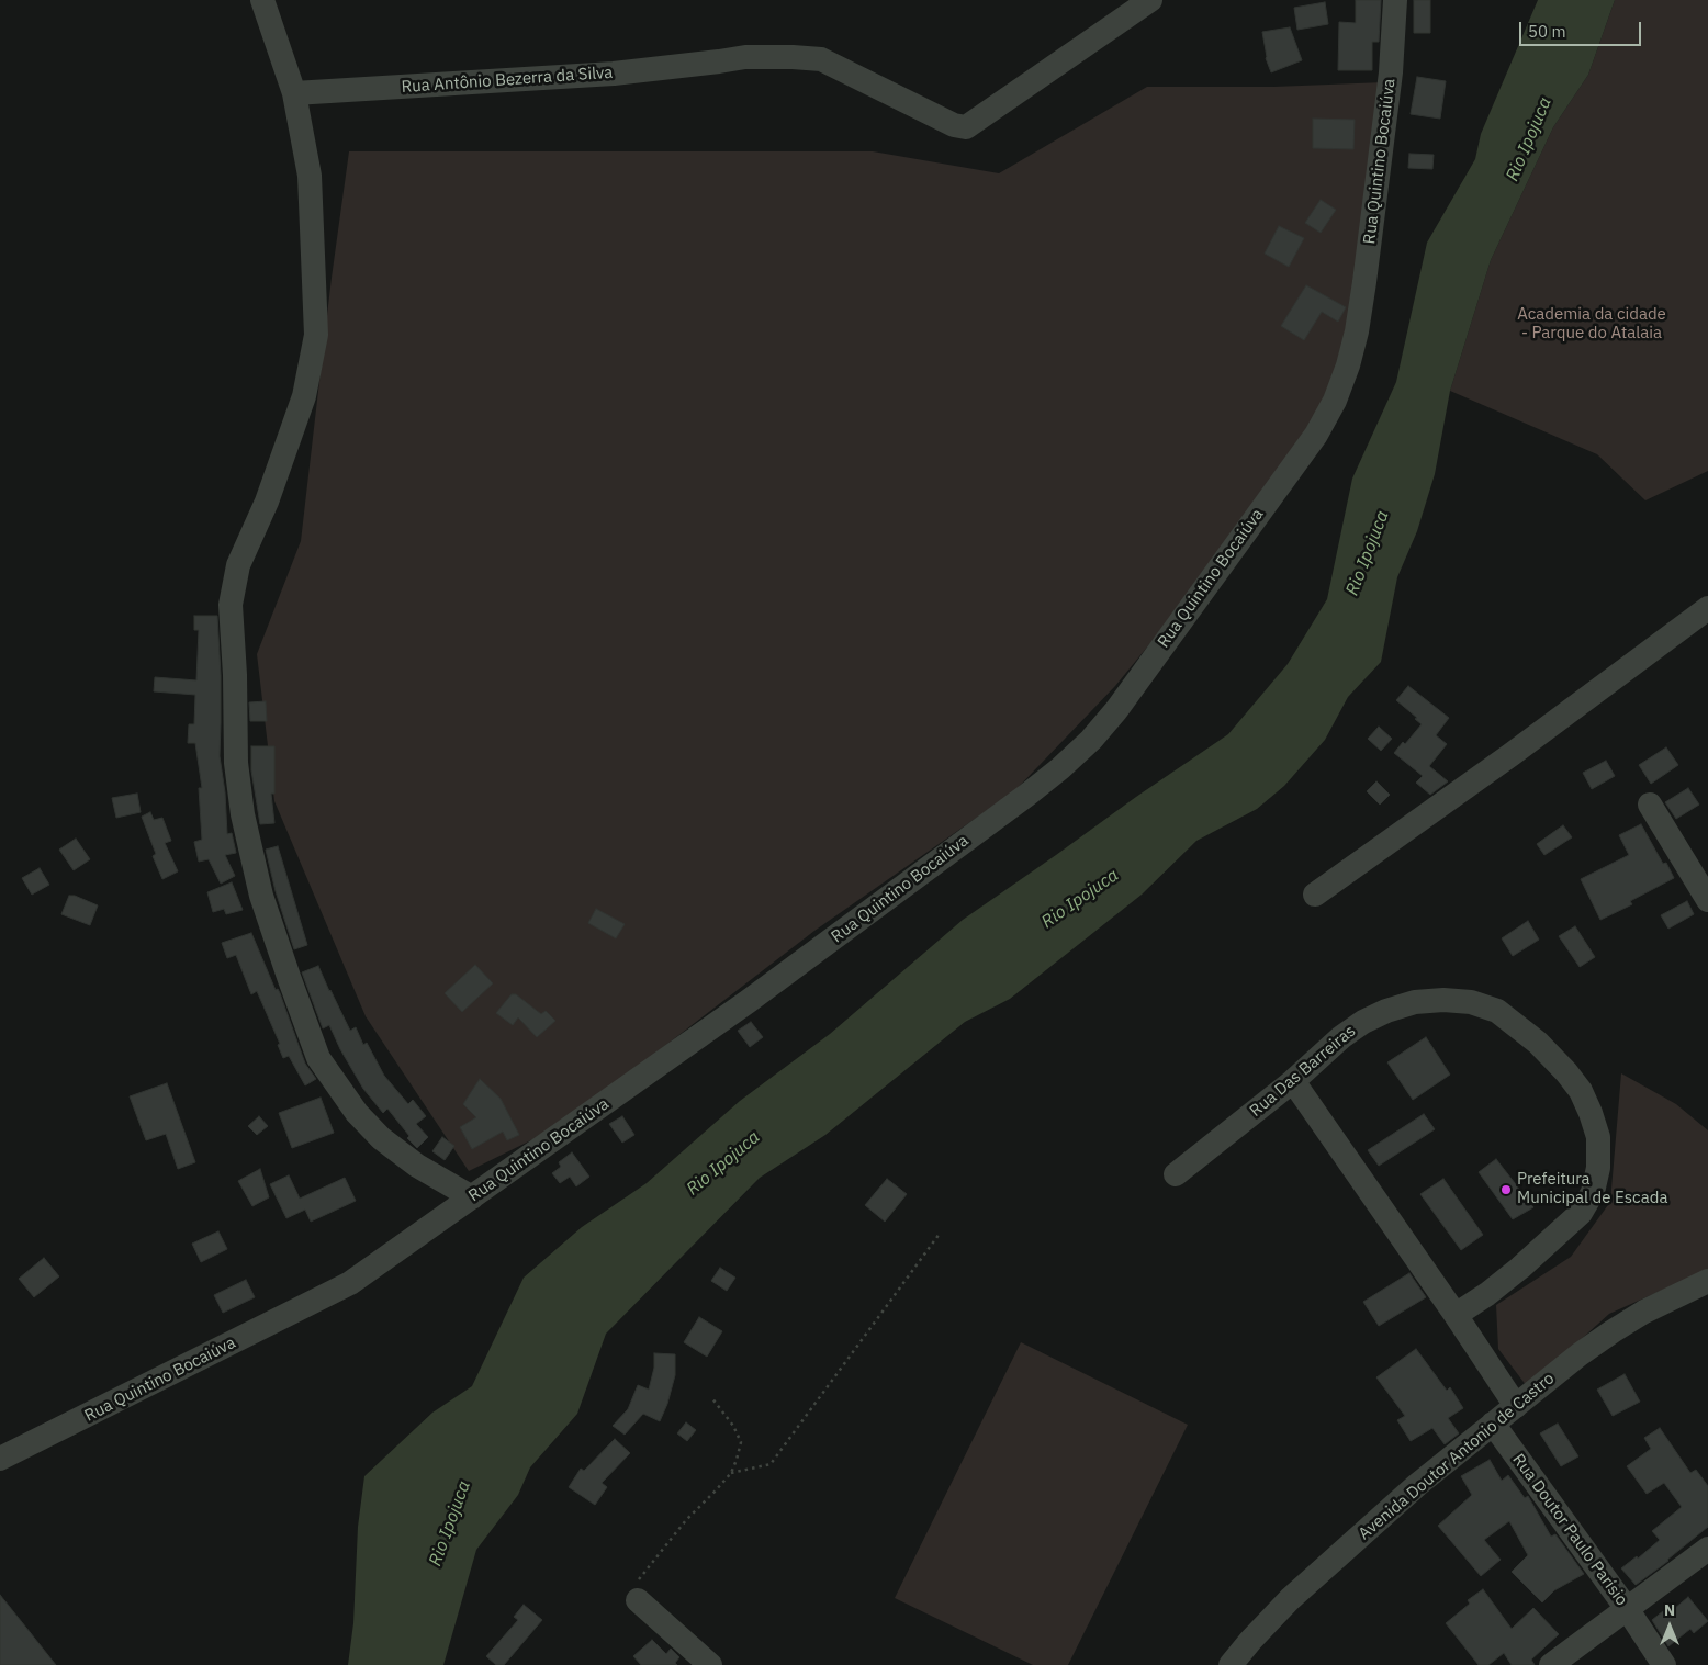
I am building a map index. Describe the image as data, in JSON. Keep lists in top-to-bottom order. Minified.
{"streets":{"street":["Rua Antônio Bezerra da Silva","Rua Quintino Bocaiúva","Rua Das Barreiras","Avenida Doutor Antonio de Castro","Rua Doutor Paulo Parísio"]},"crossings":[["Avenida Doutor Antonio de Castro","Rua Doutor Paulo Parísio"]],"water":["Rio Ipojuca"],"parks":["Academia da cidade - Parque do Atalaia"],"places":["Prefeitura Municipal de Escada"],"scale_bar":"50 m","north":"top"}
